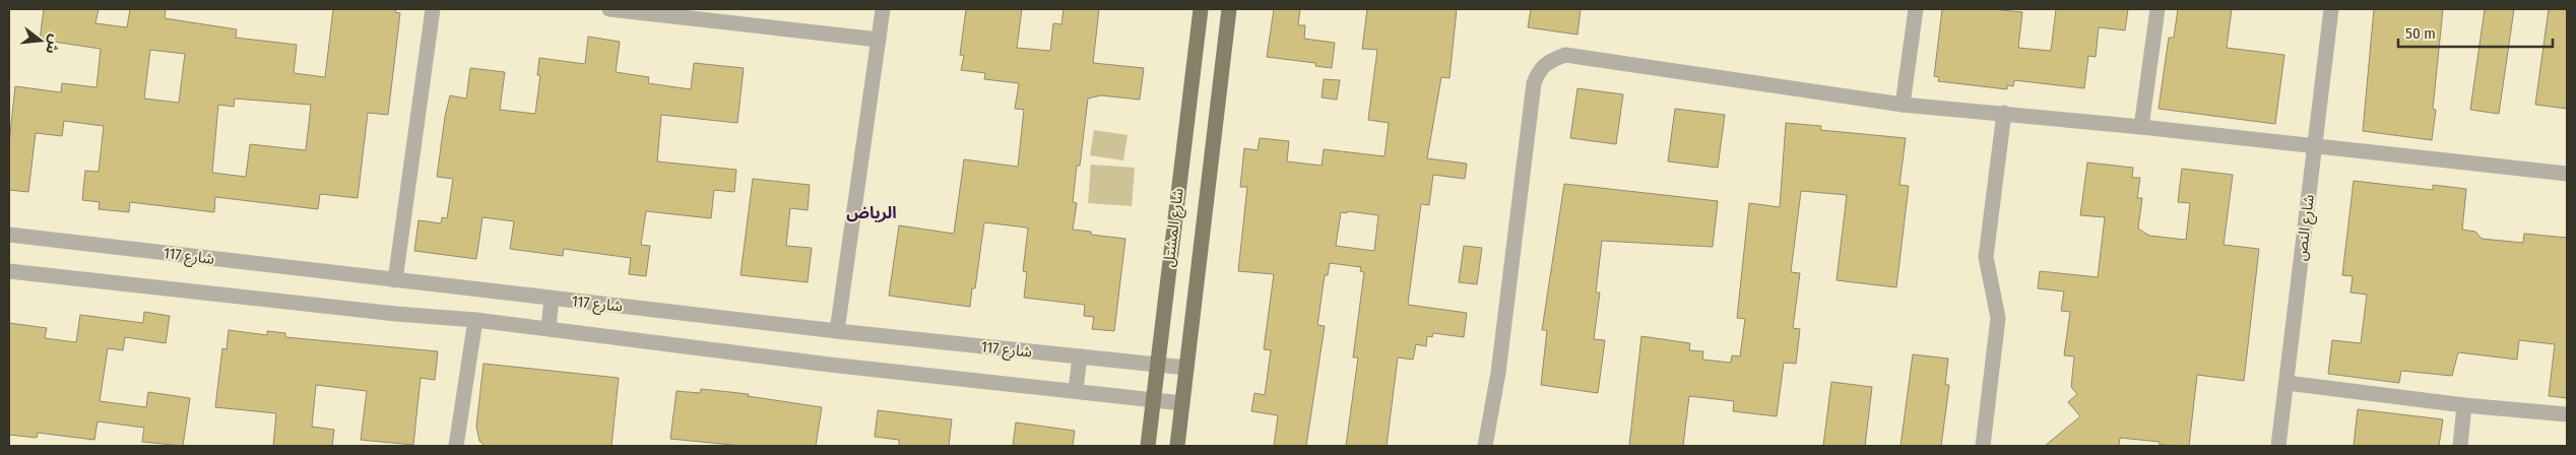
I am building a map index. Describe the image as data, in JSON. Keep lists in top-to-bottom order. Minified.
{"streets":{"main road":["شارع المشتل"],"street":["شارع النص","شارع 117"]},"crossings":[["شارع المشتل","شارع 117"]],"districts":["الرياض"],"scale_bar":"50 m","north":"right"}
